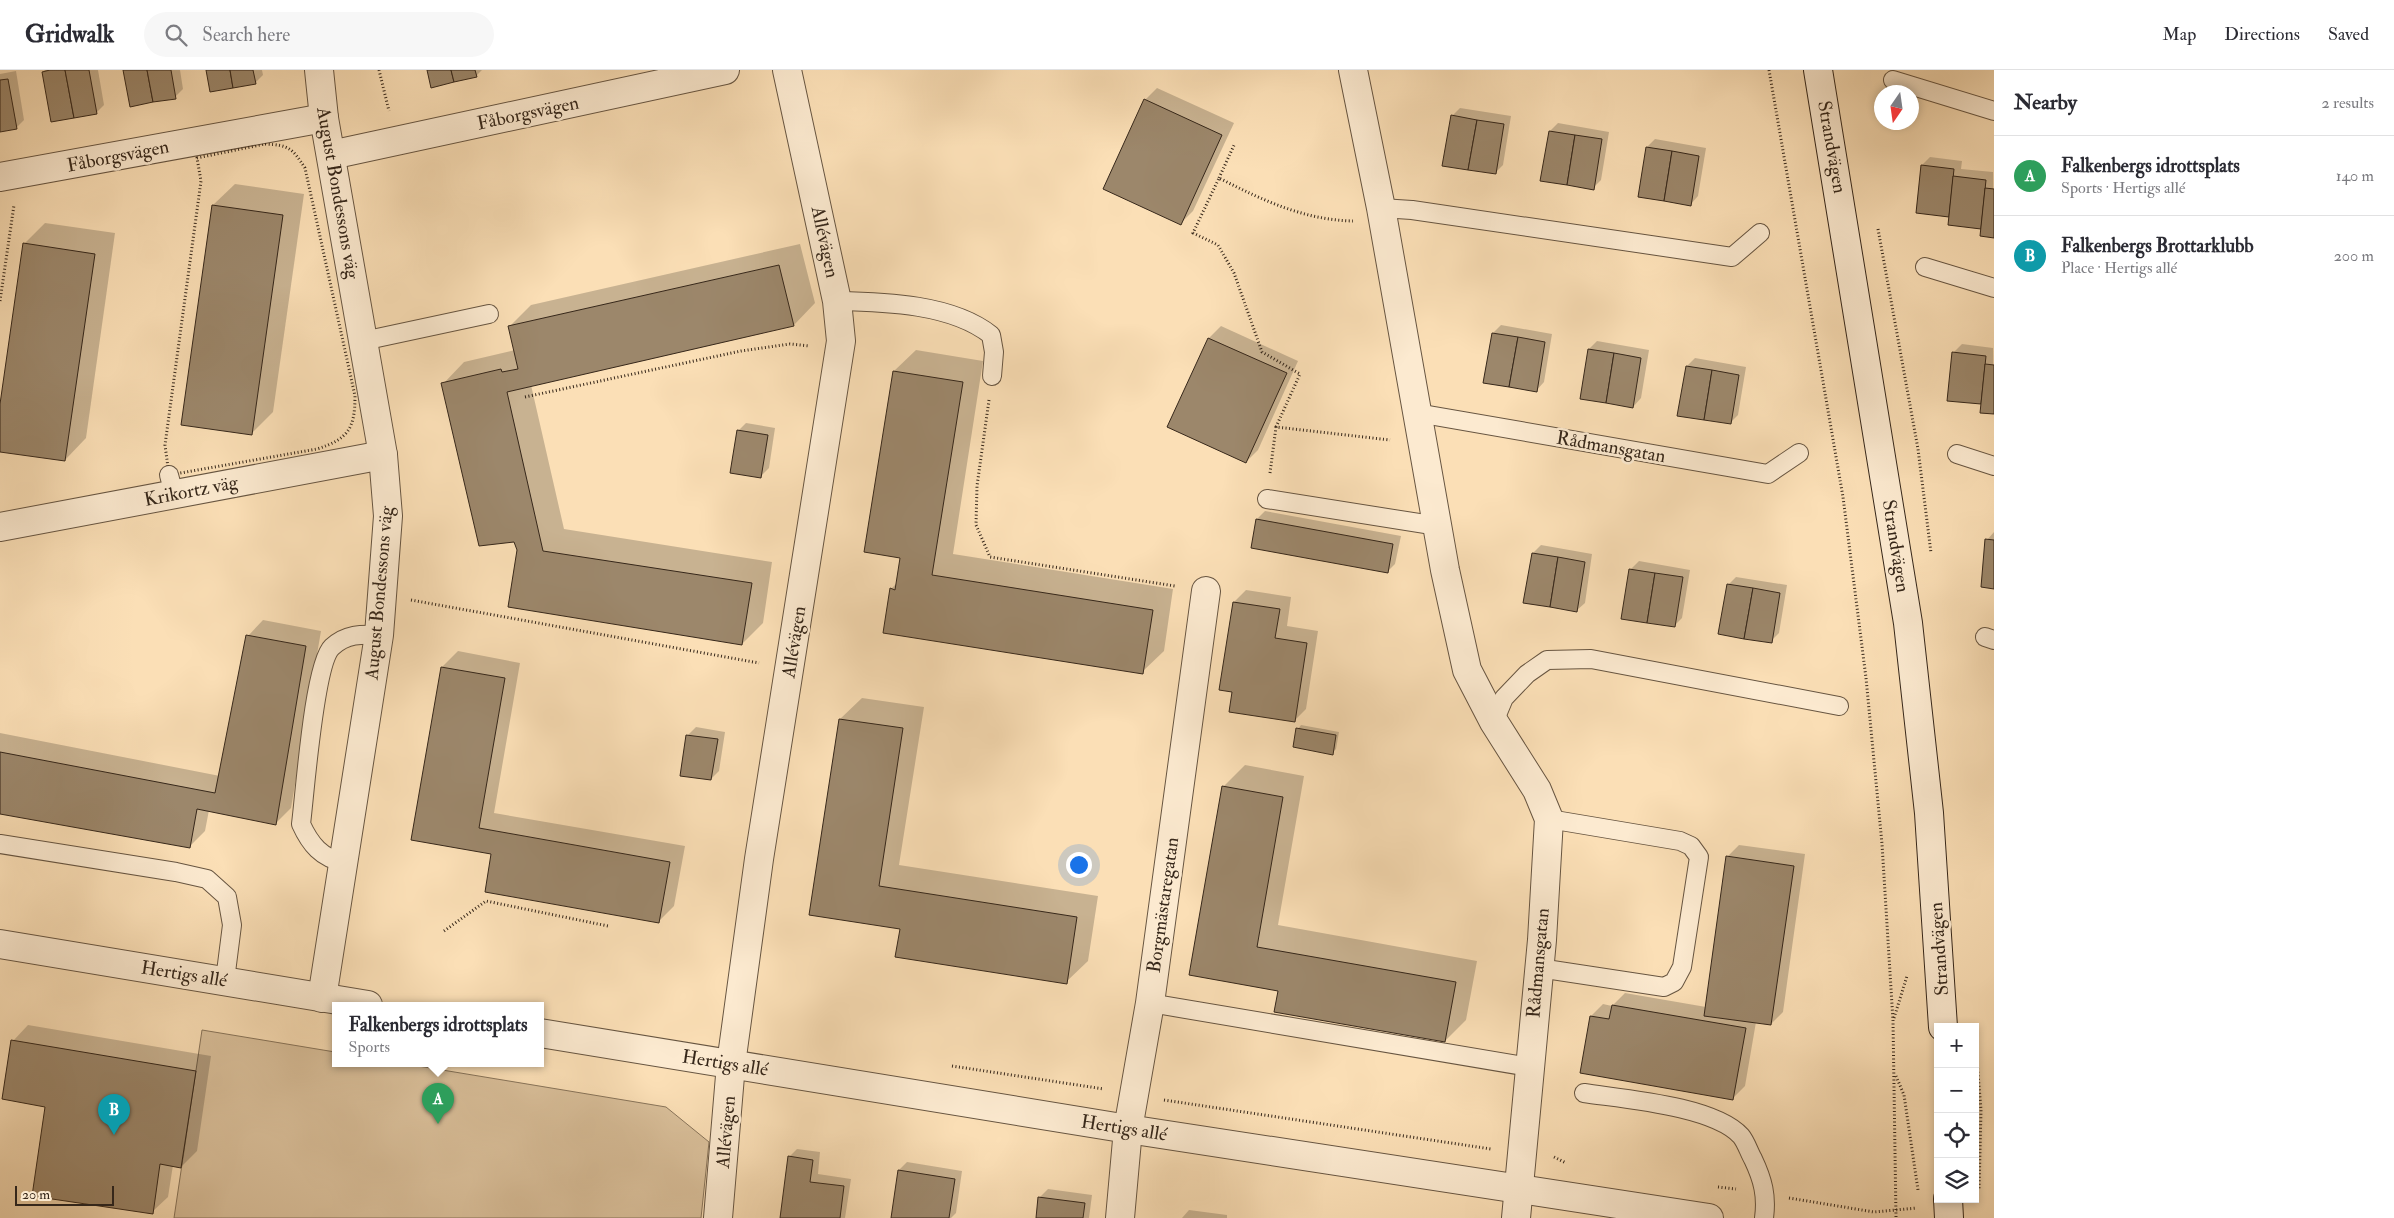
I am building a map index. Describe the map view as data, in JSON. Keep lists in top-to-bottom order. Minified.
{"streets":{"street":["Fåborgsvägen","Strandvägen","August Bondessons väg","Allévägen","Rådmansgatan","Krikortz väg","Borgmästaregatan","Hertigs allé"]},"crossings":[["Fåborgsvägen","August Bondessons väg"],["August Bondessons väg","Krikortz väg"],["August Bondessons väg","Hertigs allé"],["Allévägen","Hertigs allé"],["Rådmansgatan","Hertigs allé"],["Borgmästaregatan","Hertigs allé"]],"scale_bar":"20 m","north":"bottom","page":{"header":"Gridwalk","search":"Search here","nav":["Map","Directions","Saved"],"heading":["Nearby","2 results"],"list":[{"mark":"A","name":"Falkenbergs idrottsplats","note":"Sports · Hertigs allé","value":"140 m"},{"mark":"B","name":"Falkenbergs Brottarklubb","note":"Place · Hertigs allé","value":"200 m"}],"popup":["Falkenbergs idrottsplats","Sports"],"map_buttons":["+","−"],"pins":["A","B"],"scale":"20 m"}}
